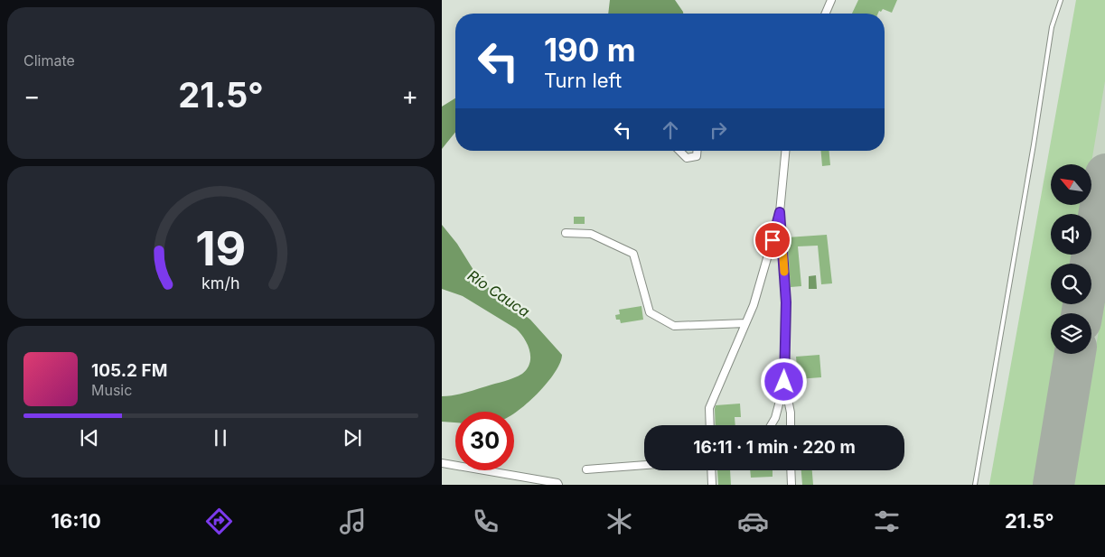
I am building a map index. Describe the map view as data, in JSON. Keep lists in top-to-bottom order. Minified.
{"water":["Río Cauca"],"north":"top left","page":{"tile":"Climate","turn":["190 m","Turn left"],"heat":["−","21.5°","+"],"song":["105.2 FM","Music"],"limit":"30","trip":"16:11 · 1 min · 220 m","tabs":["16:10","21.5°"],"gauge":["19","km/h"]}}
